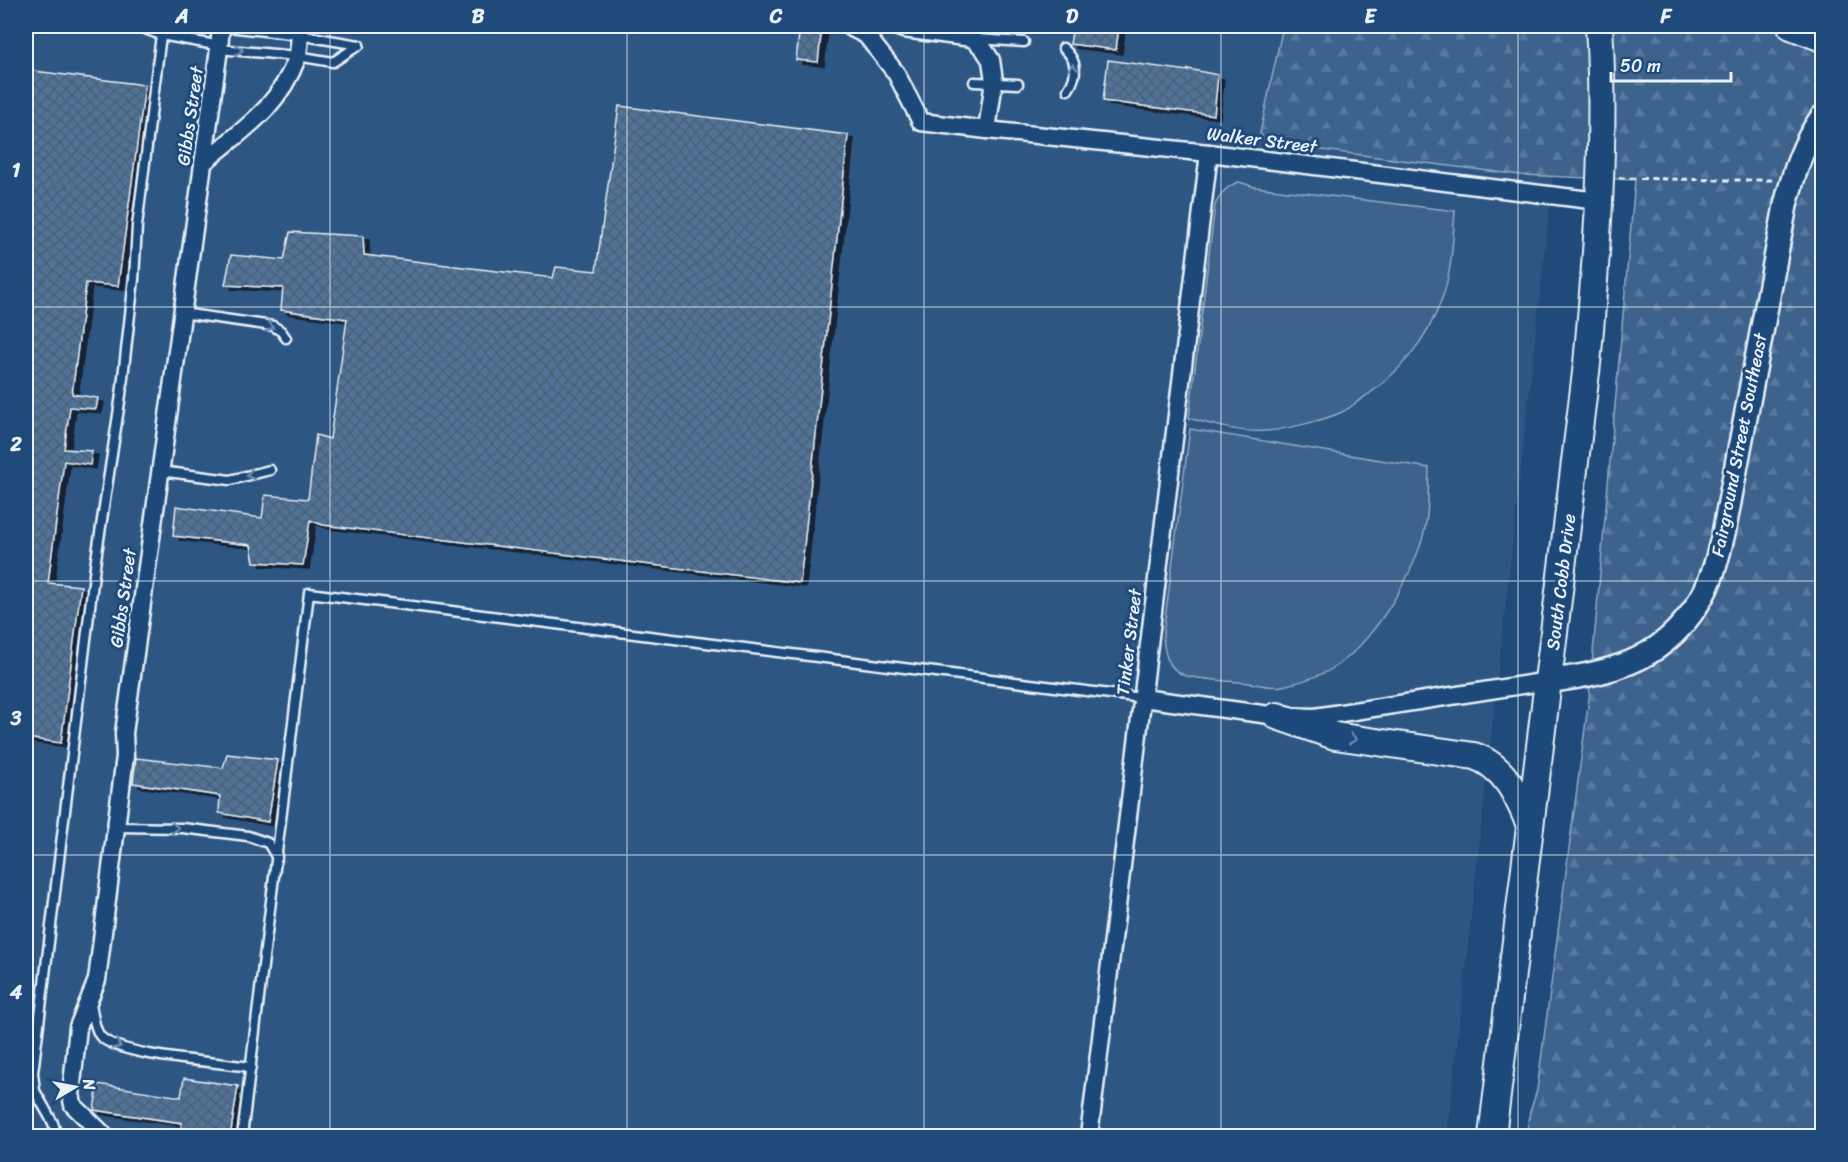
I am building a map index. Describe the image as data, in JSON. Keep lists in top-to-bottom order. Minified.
{"streets":{"main road":["Fairground Street Southeast","South Cobb Drive"],"street":["Gibbs Street","Walker Street","Tinker Street"]},"crossings":[["Walker Street","South Cobb Drive"],["Walker Street","Tinker Street"],["Fairground Street Southeast","South Cobb Drive"]],"scale_bar":"50 m","north":"right","grid":{"columns":["A","B","C","D","E","F"],"rows":["1","2","3","4"]}}
